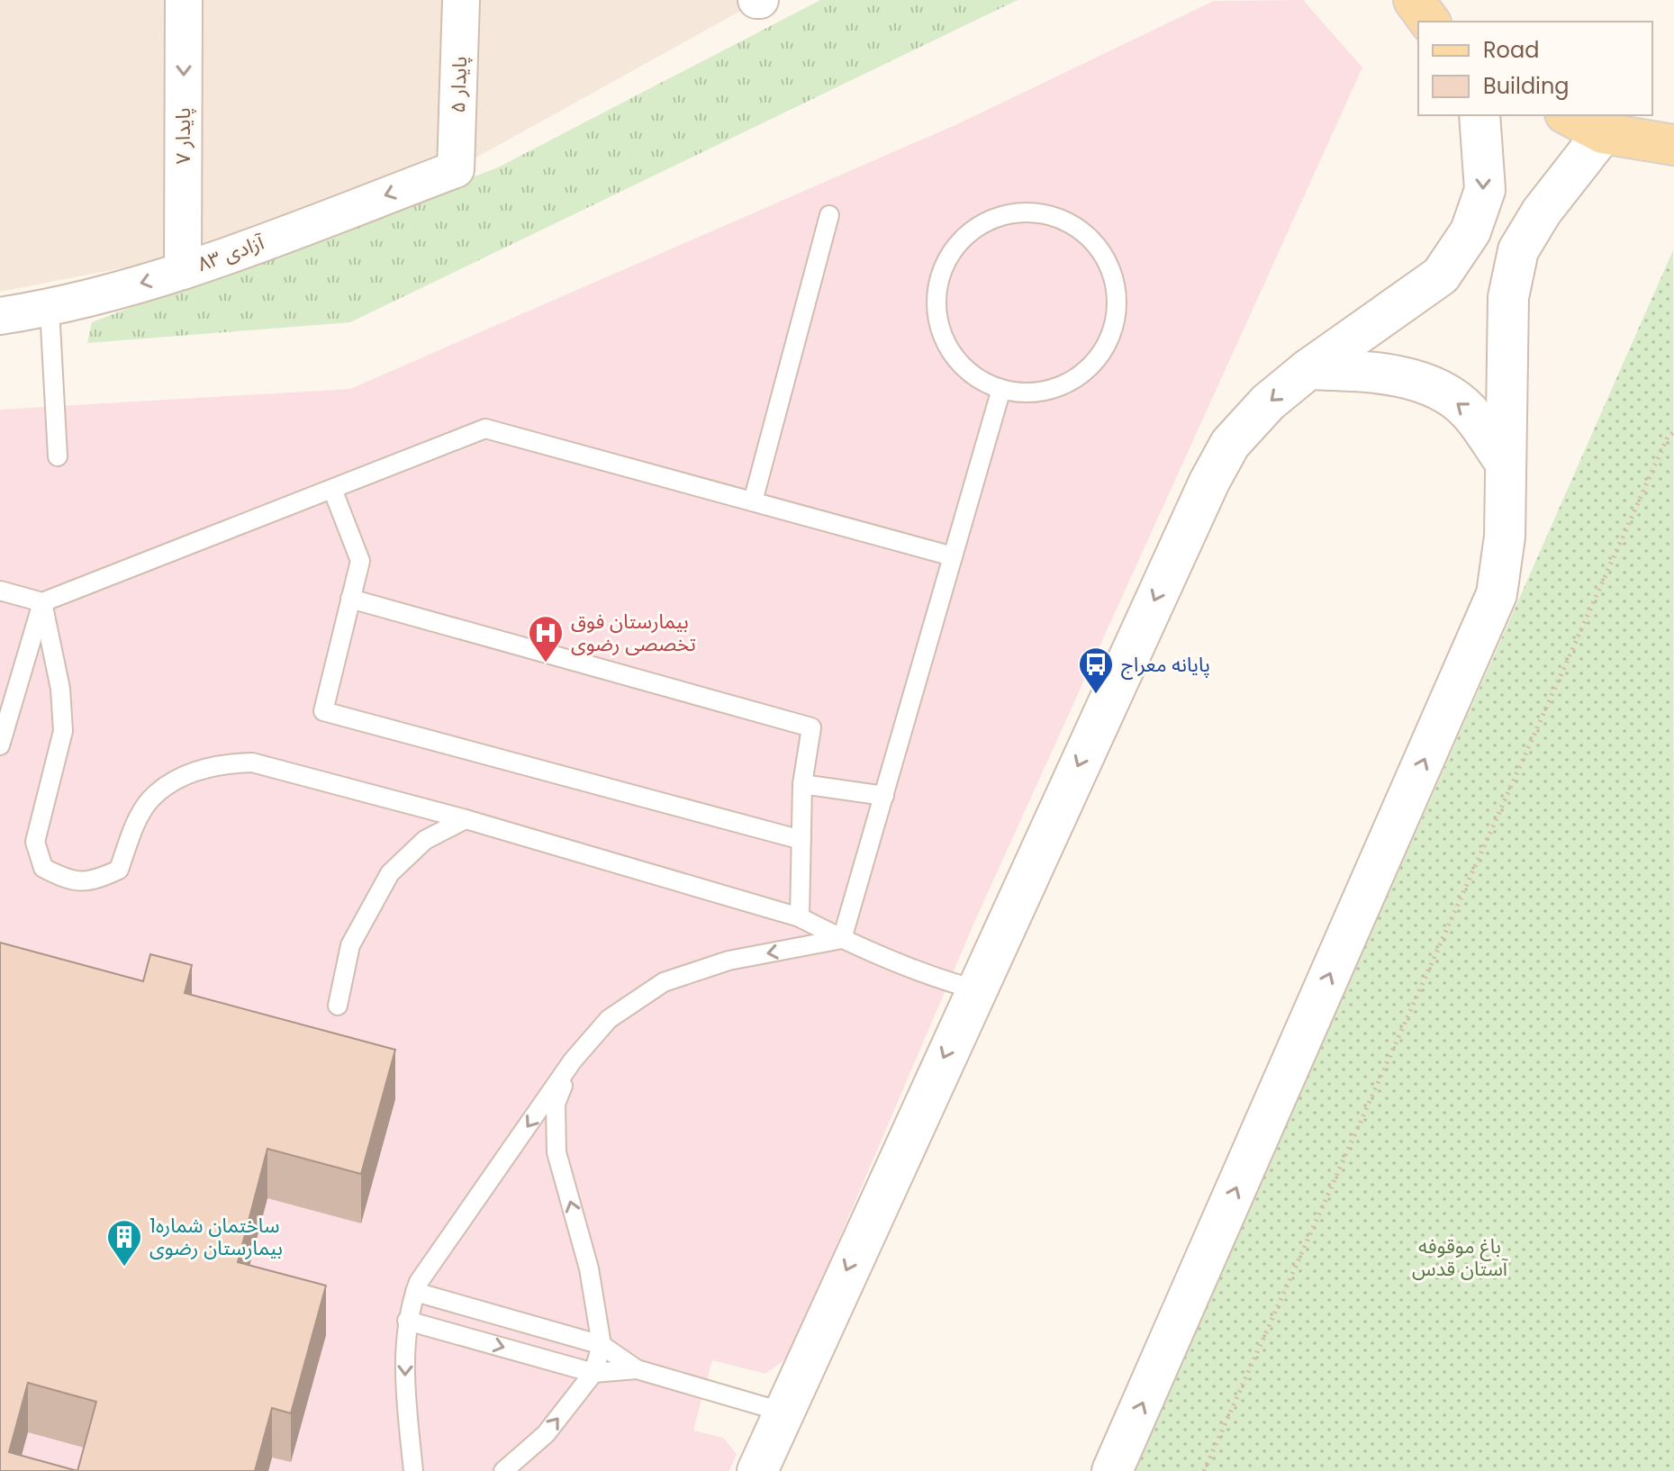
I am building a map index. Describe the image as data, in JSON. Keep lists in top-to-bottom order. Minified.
{"streets":{"street":["پایدار ۵","پایدار ۷","آزادی ۸۳"]},"crossings":[["پایدار ۵","آزادی ۸۳"],["پایدار ۷","آزادی ۸۳"]],"one_way":["پایدار ۷","آزادی ۸۳"],"parks":["باغ موقوفه آستان قدس"],"places":{"hospital":["بیمارستان فوق تخصصی رضوی"],"bus stop":["پایانه معراج"],"building":["ساختمان شماره1 بیمارستان رضوی"]},"legend":["Road","Building"]}
